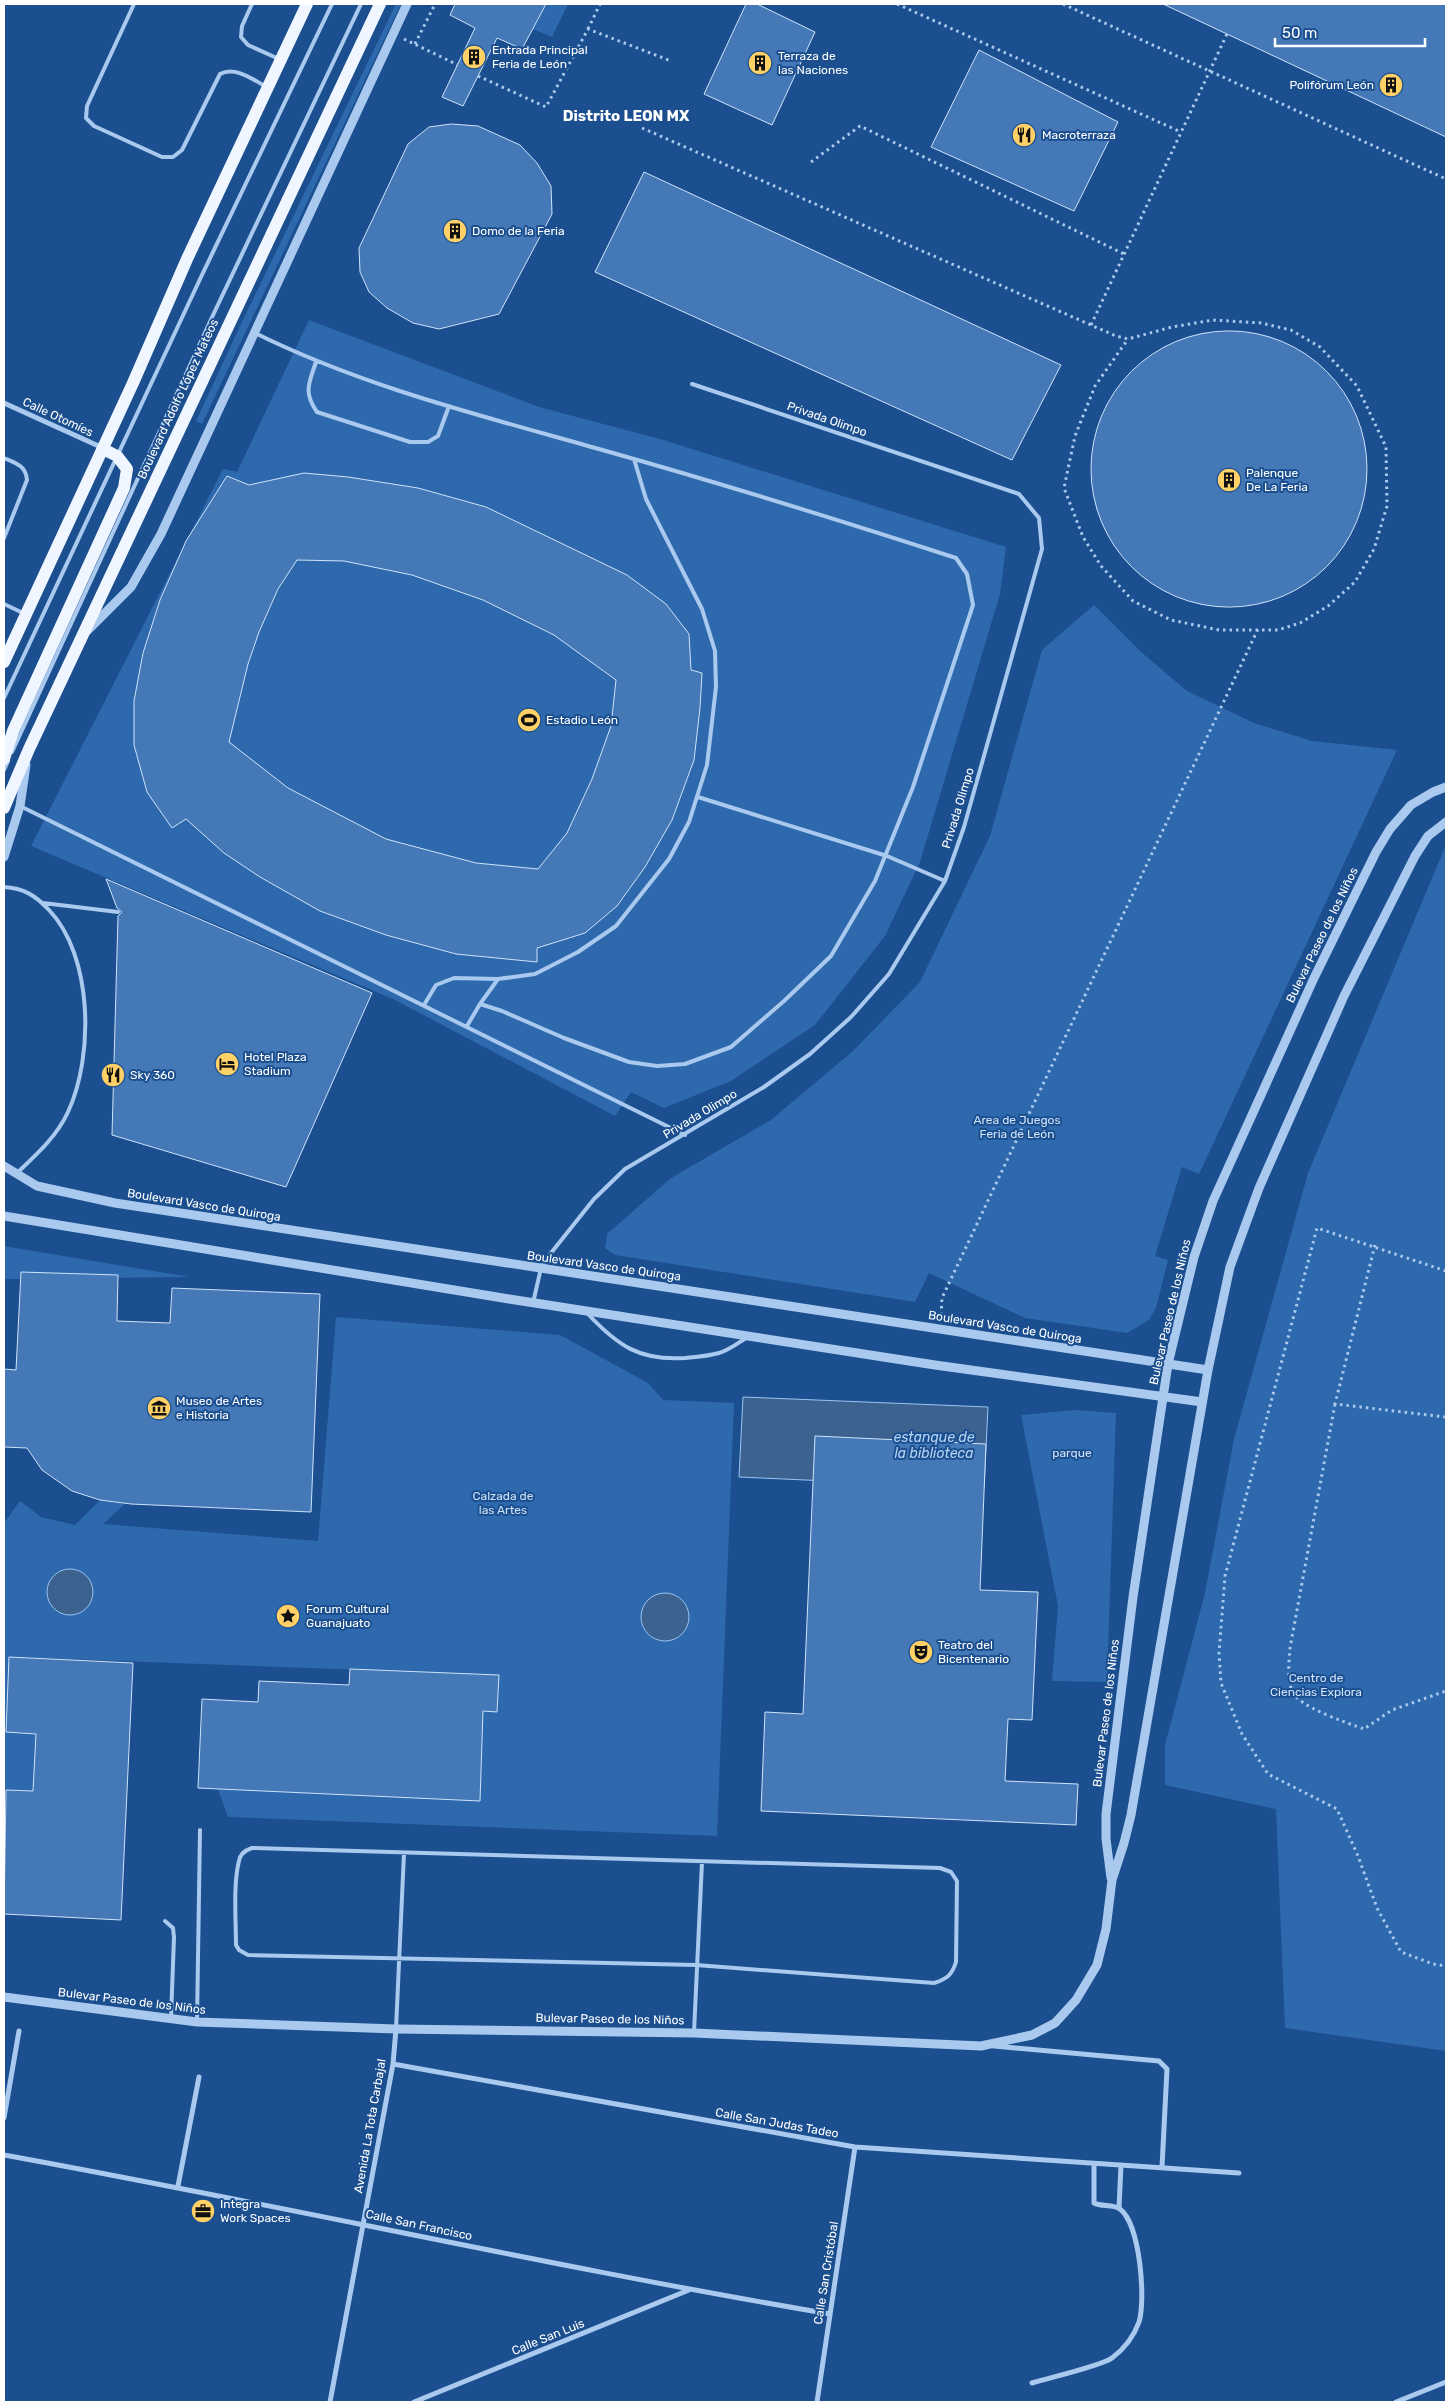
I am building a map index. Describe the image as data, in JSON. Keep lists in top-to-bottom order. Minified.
{"streets":{"main road":["Boulevard Adolfo López Mateos"],"street":["Calle Otomíes","Bulevar Paseo de los Niños","Boulevard Vasco de Quiroga","Calle San Judas Tadeo","Avenida La Tota Carbajal","Calle San Francisco","Calle San Cristóbal","Calle San Luis"],"lane":["Privada Olimpo"]},"crossings":[["Privada Olimpo","Boulevard Vasco de Quiroga"],["Bulevar Paseo de los Niños","Boulevard Vasco de Quiroga"],["Bulevar Paseo de los Niños","Avenida La Tota Carbajal"],["Calle San Judas Tadeo","Avenida La Tota Carbajal"],["Calle San Judas Tadeo","Calle San Cristóbal"],["Avenida La Tota Carbajal","Calle San Francisco"],["Calle San Francisco","Calle San Cristóbal"],["Calle San Francisco","Calle San Luis"]],"districts":["Distrito LEON MX"],"water":["estanque de la biblioteca"],"parks":["Area de Juegos Feria de León","parque","Calzada de las Artes","Centro de Ciencias Explora"],"places":{"building":["Entrada Principal Feria de León","Terraza de las Naciones","Polifórum León","Domo de la Feria","Palenque De La Feria"],"restaurant":["Macroterraza","Sky 360"],"sports":["Estadio León"],"hotel":["Hotel Plaza Stadium"],"museum":["Museo de Artes e Historia"],"place":["Forum Cultural Guanajuato"],"theatre":["Teatro del Bicentenario"],"office":["Integra Work Spaces"]},"scale_bar":"50 m"}
